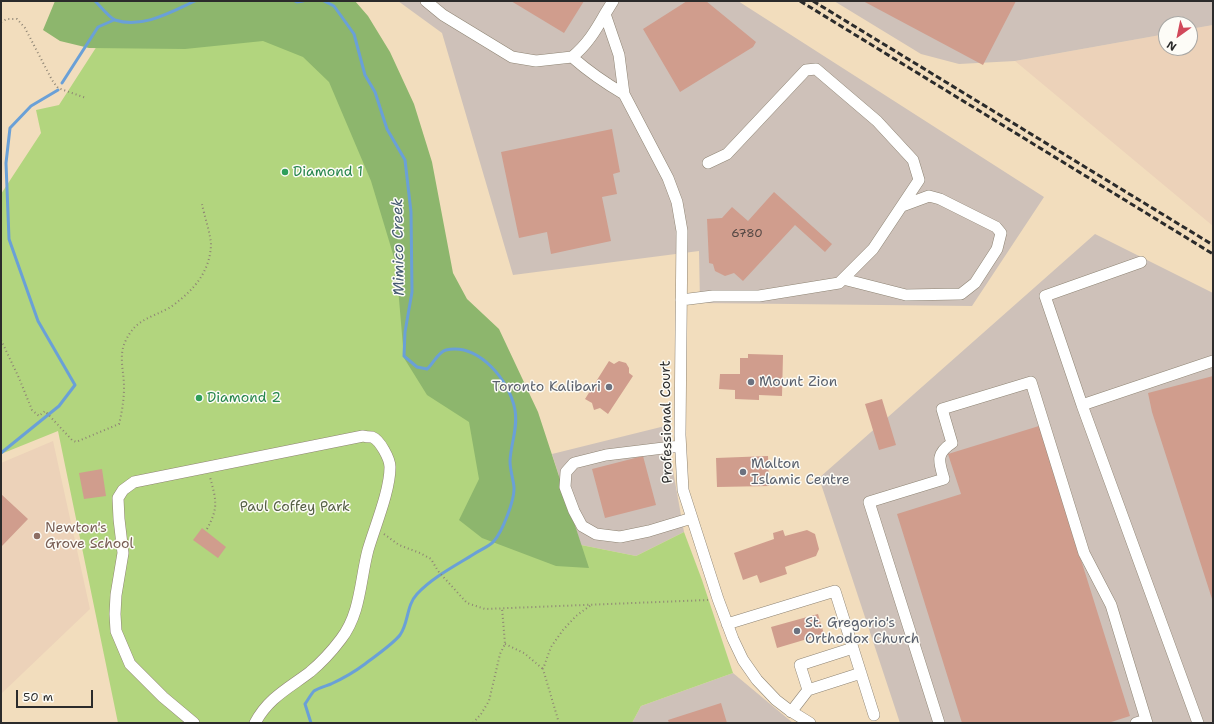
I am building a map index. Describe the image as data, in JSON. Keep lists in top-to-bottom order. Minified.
{"streets":{"street":["Professional Court"]},"water":["Mimico Creek"],"parks":["Paul Coffey Park"],"places":["Diamond 1","Mount Zion","Toronto Kalibari","Diamond 2","Malton Islamic Centre","Newton's Grove School","St. Gregorio's Orthodox Church"],"house_numbers":["6780"],"scale_bar":"50 m","north":"bottom left"}
